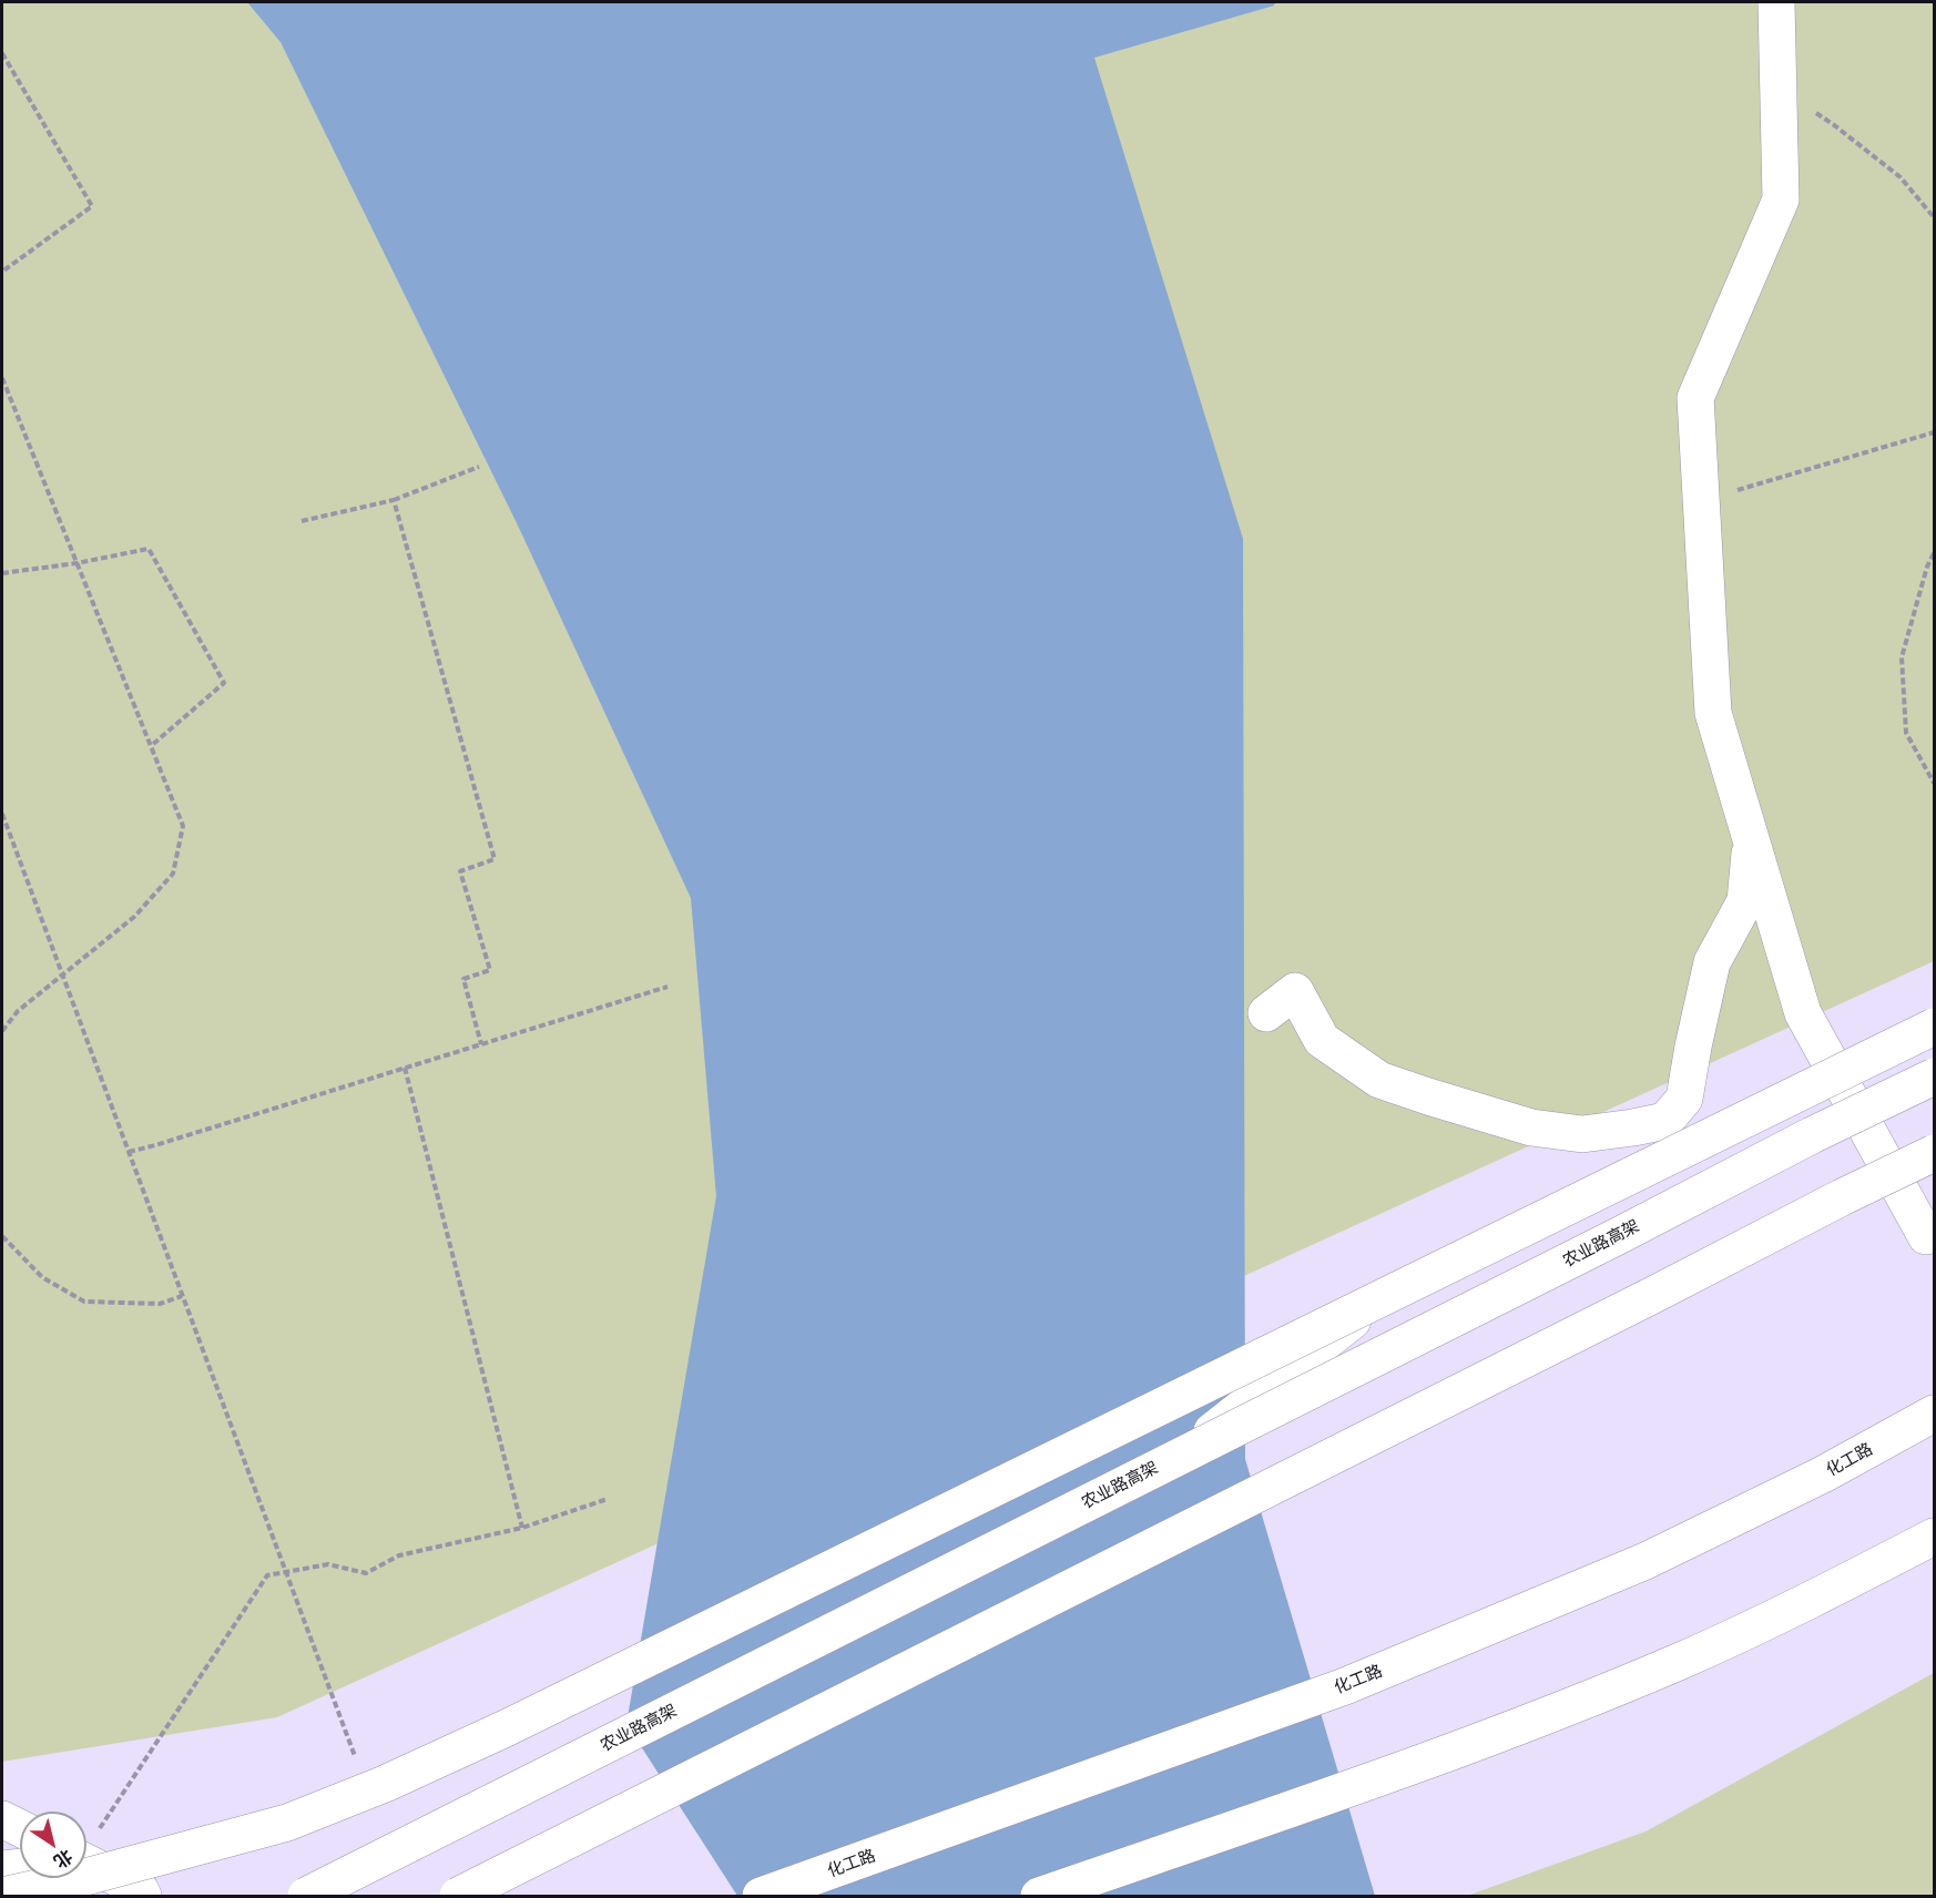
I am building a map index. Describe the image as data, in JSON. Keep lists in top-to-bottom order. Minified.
{"streets":{"main road":["农业路高架","化工路"]},"north":"bottom right"}
